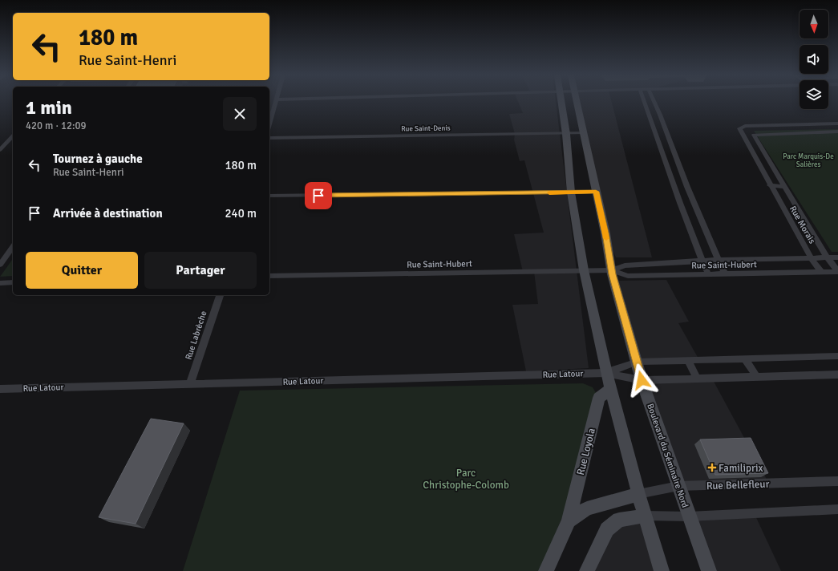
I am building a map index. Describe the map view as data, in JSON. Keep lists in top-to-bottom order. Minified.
{"streets":{"main road":["Rue Loyola","Boulevard du Séminaire Nord"],"street":["Rue Saint-Denis","Rue Morais","Rue Saint-Hubert","Rue Labrèche","Rue Latour","Rue Bellefleur"]},"crossings":[["Rue Saint-Denis","Boulevard du Séminaire Nord"],["Rue Morais","Rue Saint-Hubert"],["Rue Saint-Hubert","Boulevard du Séminaire Nord"],["Rue Labrèche","Rue Latour"],["Rue Latour","Boulevard du Séminaire Nord"],["Boulevard du Séminaire Nord","Rue Bellefleur"]],"parks":["Parc Marquis-De Salières","Parc Christophe-Colomb"],"places":{"health":["Familiprix"]},"north":"bottom","page":{"turn":["180 m","Rue Saint-Henri"],"heading":["1 min","420 m · 12:09"],"list":[{"name":"Tournez à gauche","note":"Rue Saint-Henri","value":"180 m"},{"name":"Arrivée à destination","value":"240 m"}],"buttons":["Quitter","Partager"]}}
